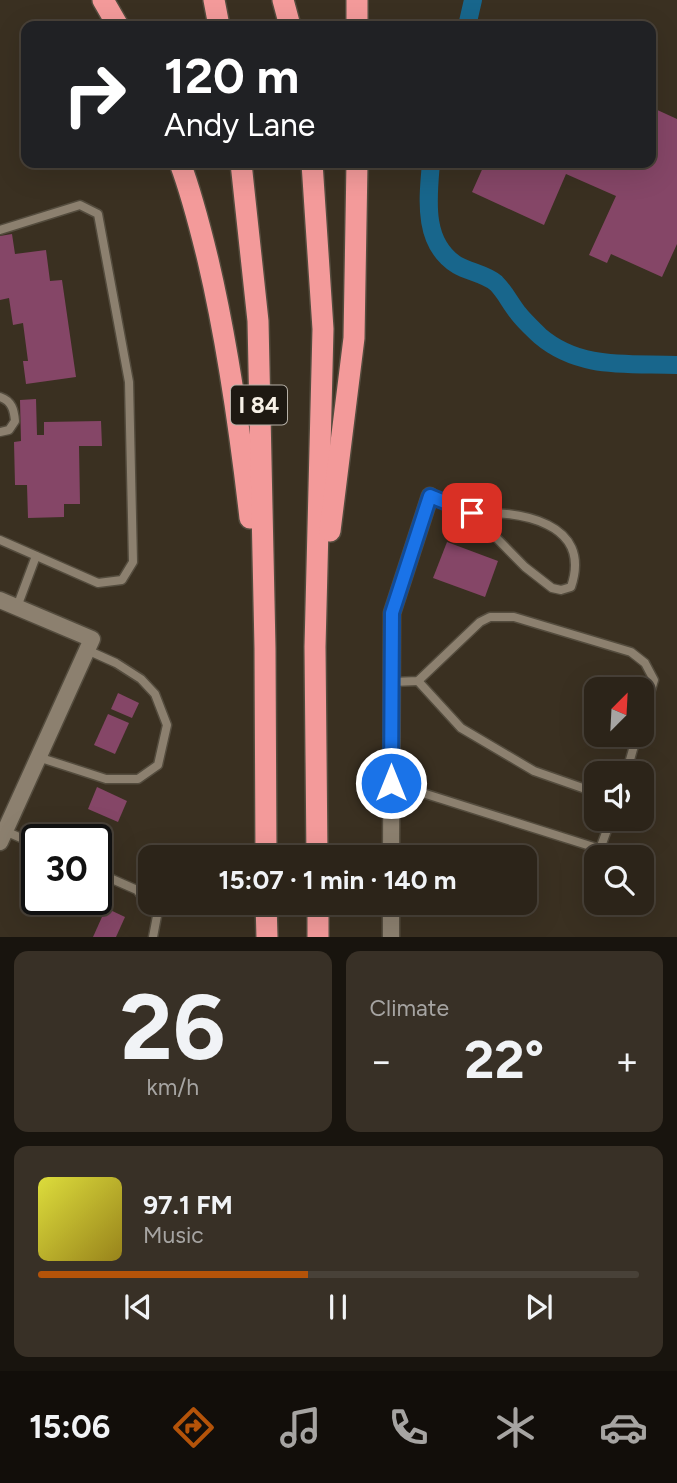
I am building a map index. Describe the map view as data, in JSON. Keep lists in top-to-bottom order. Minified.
{"streets":{"highway":["I 84"]},"north":"top right","page":{"turn":["120 m","Andy Lane"],"limit":"30","trip":"15:07 · 1 min · 140 m","tile":[["26","km/h"],"Climate"],"heat":["−","22°","+"],"song":["97.1 FM","Music"],"tabs":"15:06"}}
